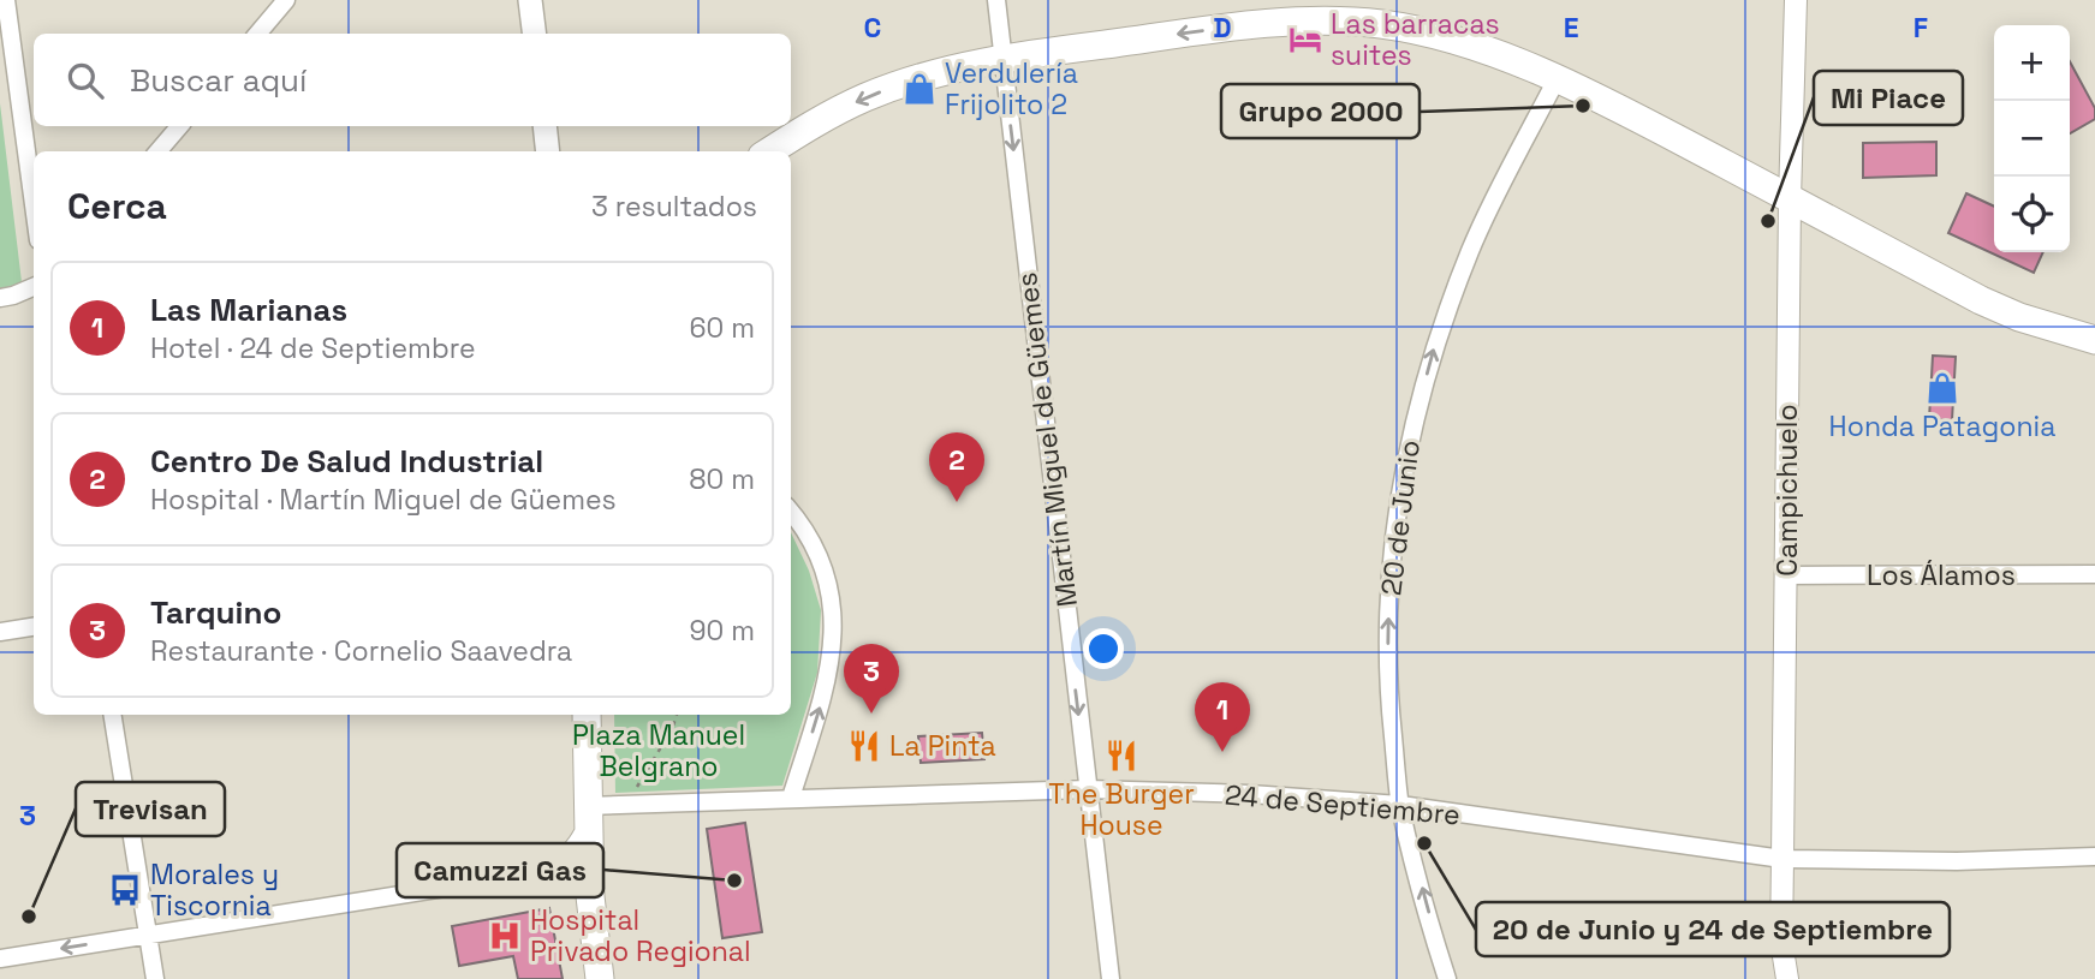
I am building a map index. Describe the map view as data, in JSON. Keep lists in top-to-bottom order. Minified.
{"streets":{"street":["Martín Miguel de Güemes","Campichuelo","20 de Junio","Los Álamos","24 de Septiembre"]},"crossings":[["Martín Miguel de Güemes","24 de Septiembre"],["Campichuelo","Los Álamos"],["Campichuelo","24 de Septiembre"],["20 de Junio","24 de Septiembre"]],"one_way":["Martín Miguel de Güemes","20 de Junio"],"parks":["Plaza Manuel Belgrano"],"places":{"hotel":["Las barracas suites"],"shop":["Verdulería Frijolito 2","Honda Patagonia"],"other":["Grupo 2000","Mi Piace","20 de Junio y 24 de Septiembre","Camuzzi Gas","Trevisan"],"restaurant":["La Pinta","The Burger House"],"bus stop":["Morales y Tiscornia"],"hospital":["Hospital Privado Regional"]},"page":{"map_buttons":["+","−"],"search":"Buscar aquí","heading":["Cerca","3 resultados"],"list":[{"mark":"1","name":"Las Marianas","note":"Hotel · 24 de Septiembre","value":"60 m"},{"mark":"2","name":"Centro De Salud Industrial","note":"Hospital · Martín Miguel de Güemes","value":"80 m"},{"mark":"3","name":"Tarquino","note":"Restaurante · Cornelio Saavedra","value":"90 m"}],"pins":["2","3","1"]},"grid":{"columns":["C","D","E","F"],"rows":["3"]}}
